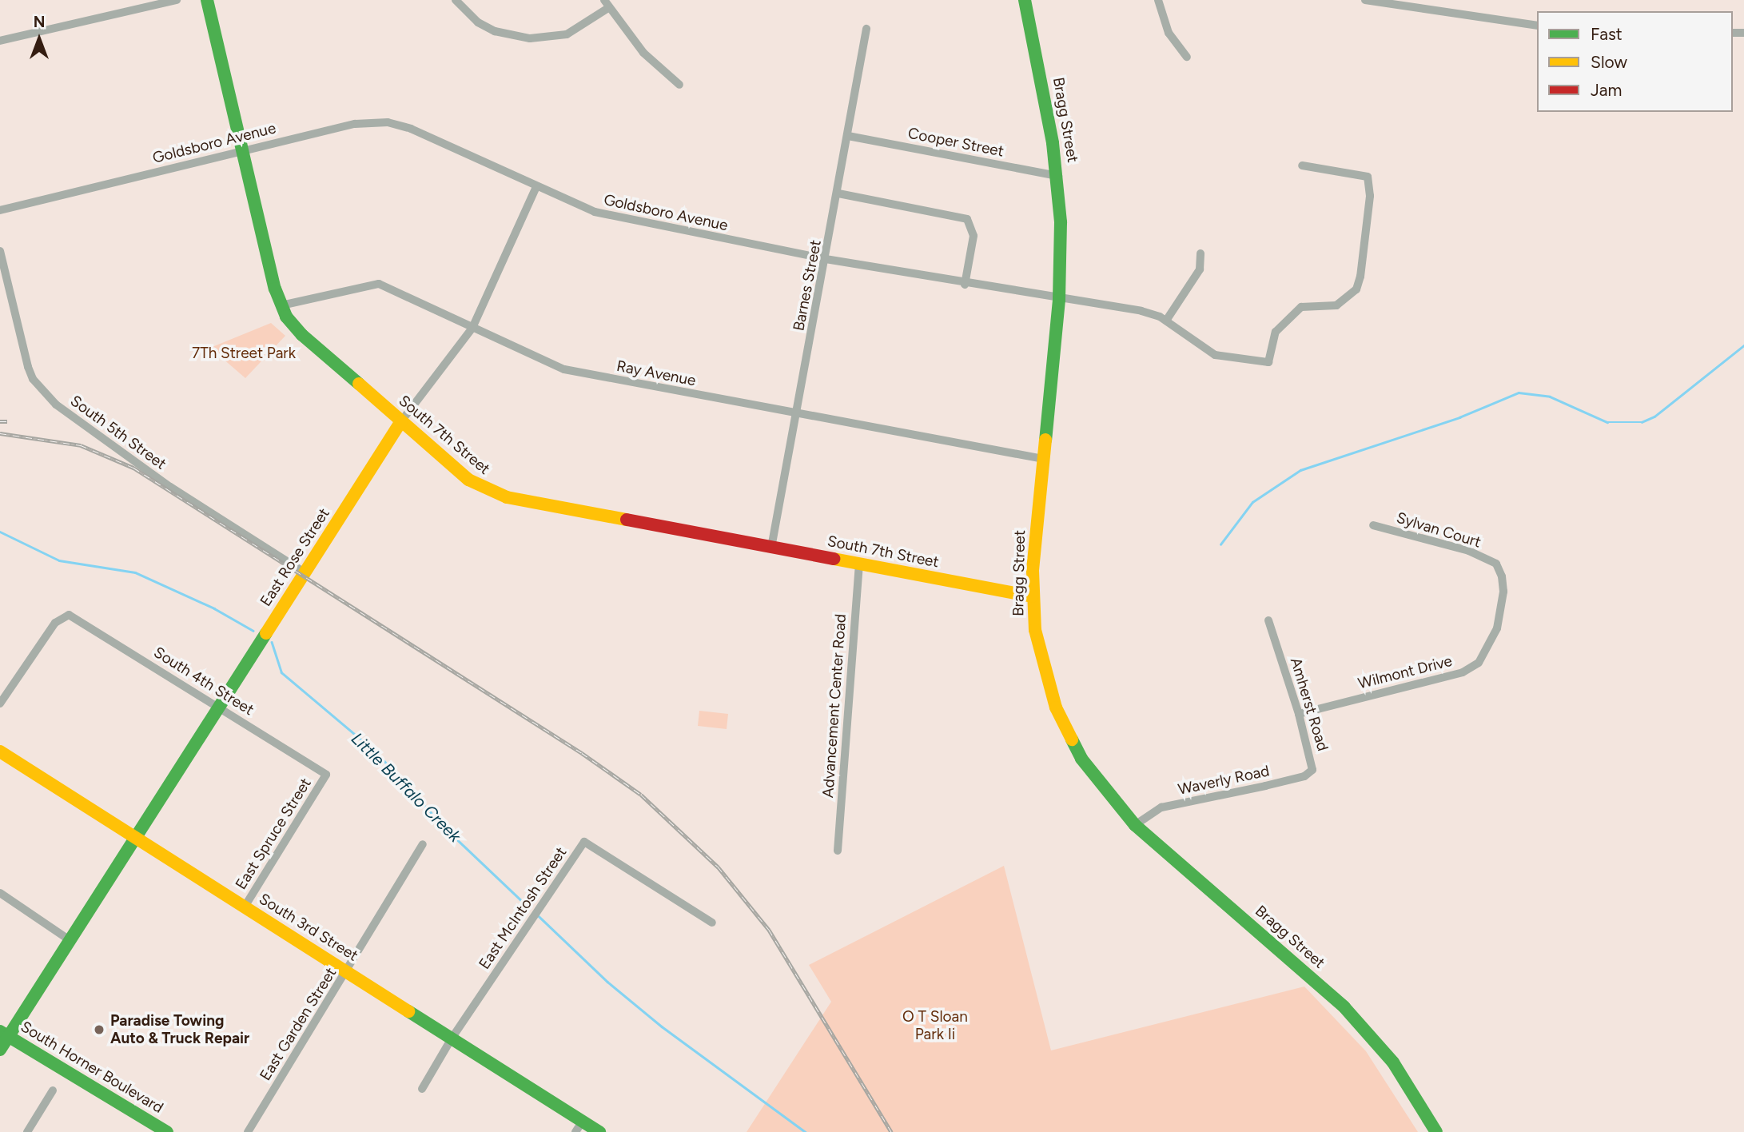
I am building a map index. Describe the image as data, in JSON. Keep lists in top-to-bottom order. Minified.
{"streets":{"street":["Bragg Street","Cooper Street","Goldsboro Avenue","Barnes Street","Ray Avenue","South 5th Street","South 7th Street","Sylvan Court","East Rose Street","Wilmont Drive","South 4th Street","Amherst Road","Advancement Center Road","Waverly Road","East Spruce Street","East McIntosh Street","South 3rd Street","East Garden Street","South Horner Boulevard"]},"crossings":[["Bragg Street","Cooper Street"],["Bragg Street","Goldsboro Avenue"],["Bragg Street","Ray Avenue"],["Bragg Street","South 7th Street"],["Bragg Street","Waverly Road"],["Cooper Street","Barnes Street"],["Goldsboro Avenue","Barnes Street"],["Goldsboro Avenue","South 7th Street"],["Goldsboro Avenue","East Rose Street"],["Barnes Street","Ray Avenue"],["Barnes Street","South 7th Street"],["Ray Avenue","South 7th Street"],["Ray Avenue","East Rose Street"],["South 5th Street","East Rose Street"],["South 7th Street","East Rose Street"],["South 7th Street","Advancement Center Road"],["Sylvan Court","Wilmont Drive"],["East Rose Street","South 4th Street"],["East Rose Street","South 3rd Street"],["East Rose Street","South Horner Boulevard"],["Wilmont Drive","Amherst Road"],["South 4th Street","East Spruce Street"],["Amherst Road","Waverly Road"],["East Spruce Street","South 3rd Street"],["East McIntosh Street","South 3rd Street"],["South 3rd Street","East Garden Street"]],"water":["Little Buffalo Creek"],"parks":["7Th Street Park","O T Sloan Park Ii"],"places":["Paradise Towing Auto & Truck Repair"],"legend":["Fast","Slow","Jam"],"north":"top"}
